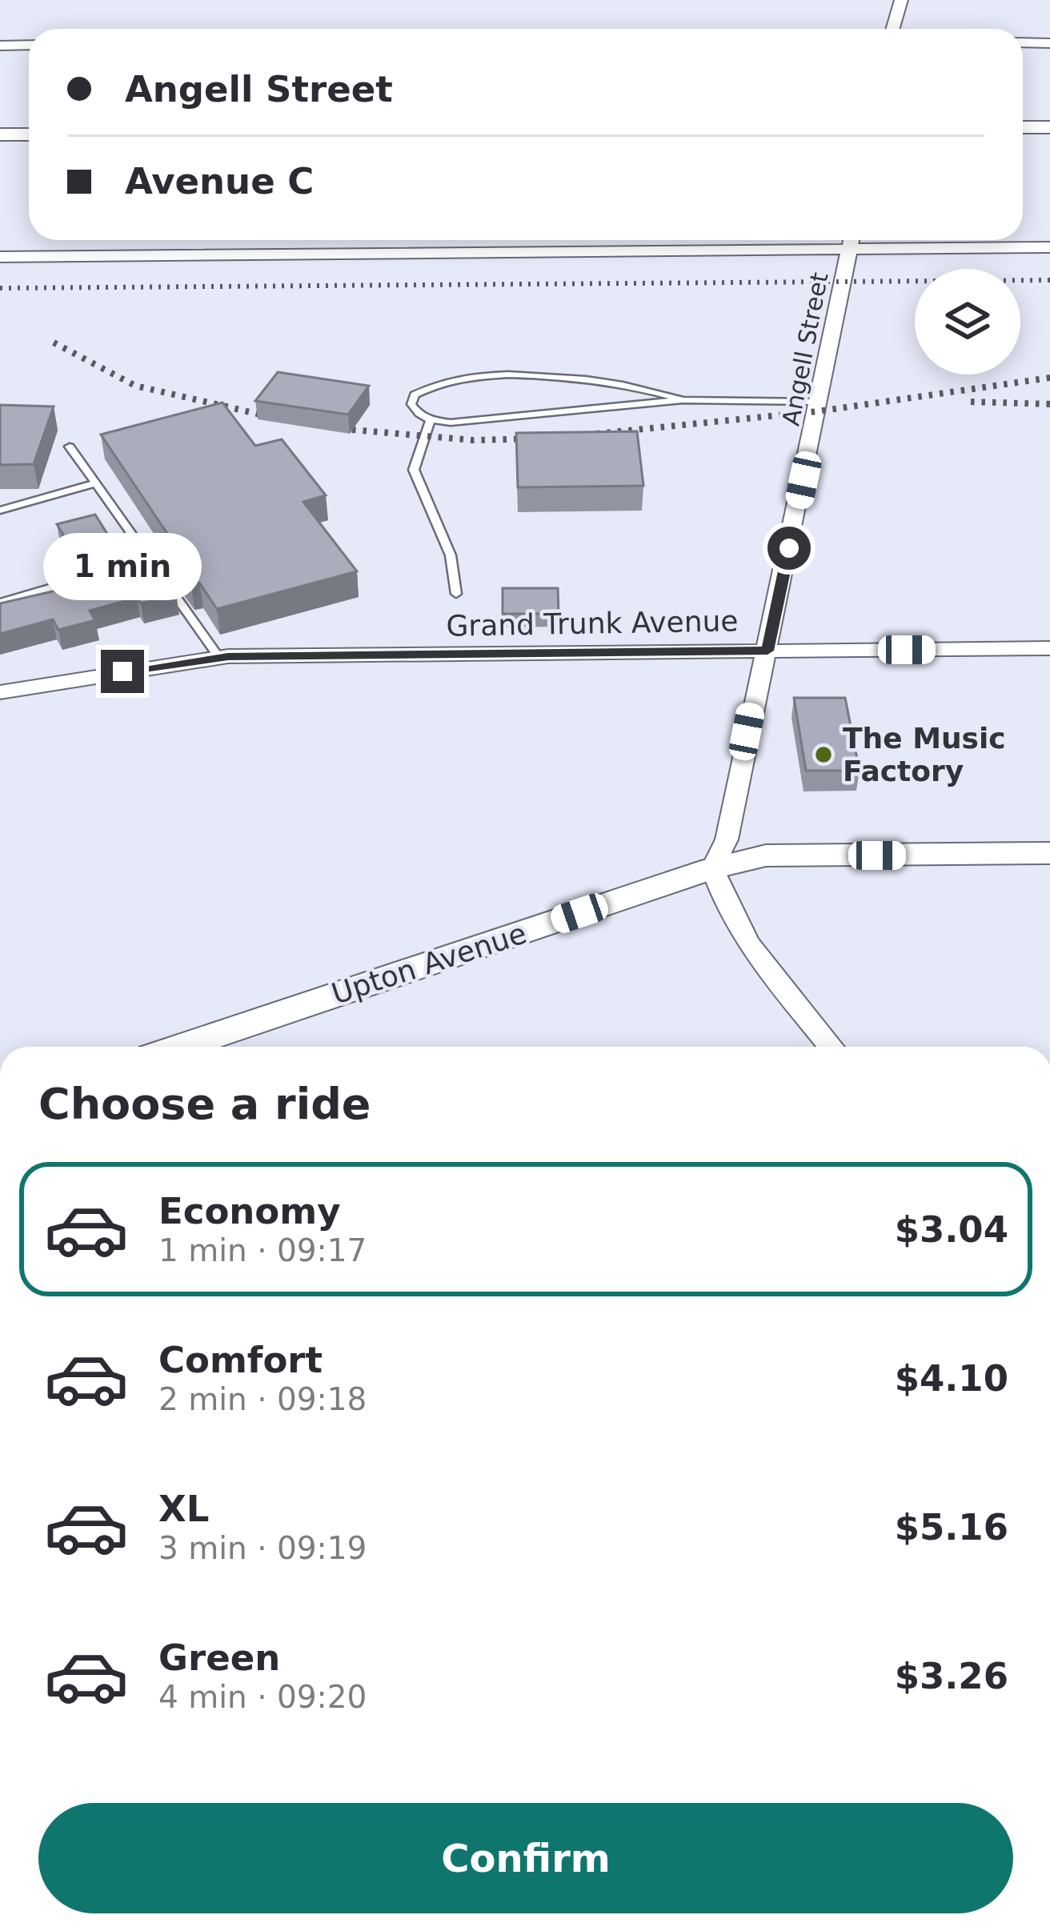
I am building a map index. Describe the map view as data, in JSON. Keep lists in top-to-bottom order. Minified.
{"streets":{"street":["Angell Street","Grand Trunk Avenue","Upton Avenue"]},"crossings":[["Angell Street","Grand Trunk Avenue"],["Angell Street","Upton Avenue"]],"places":["The Music Factory"],"page":{"banner":["Angell Street","Avenue C"],"bubble":"1 min","heading":"Choose a ride","list":[{"name":"Economy","note":"1 min · 09:17","value":"$3.04"},{"name":"Comfort","note":"2 min · 09:18","value":"$4.10"},{"name":"XL","note":"3 min · 09:19","value":"$5.16"},{"name":"Green","note":"4 min · 09:20","value":"$3.26"}],"buttons":"Confirm"}}
